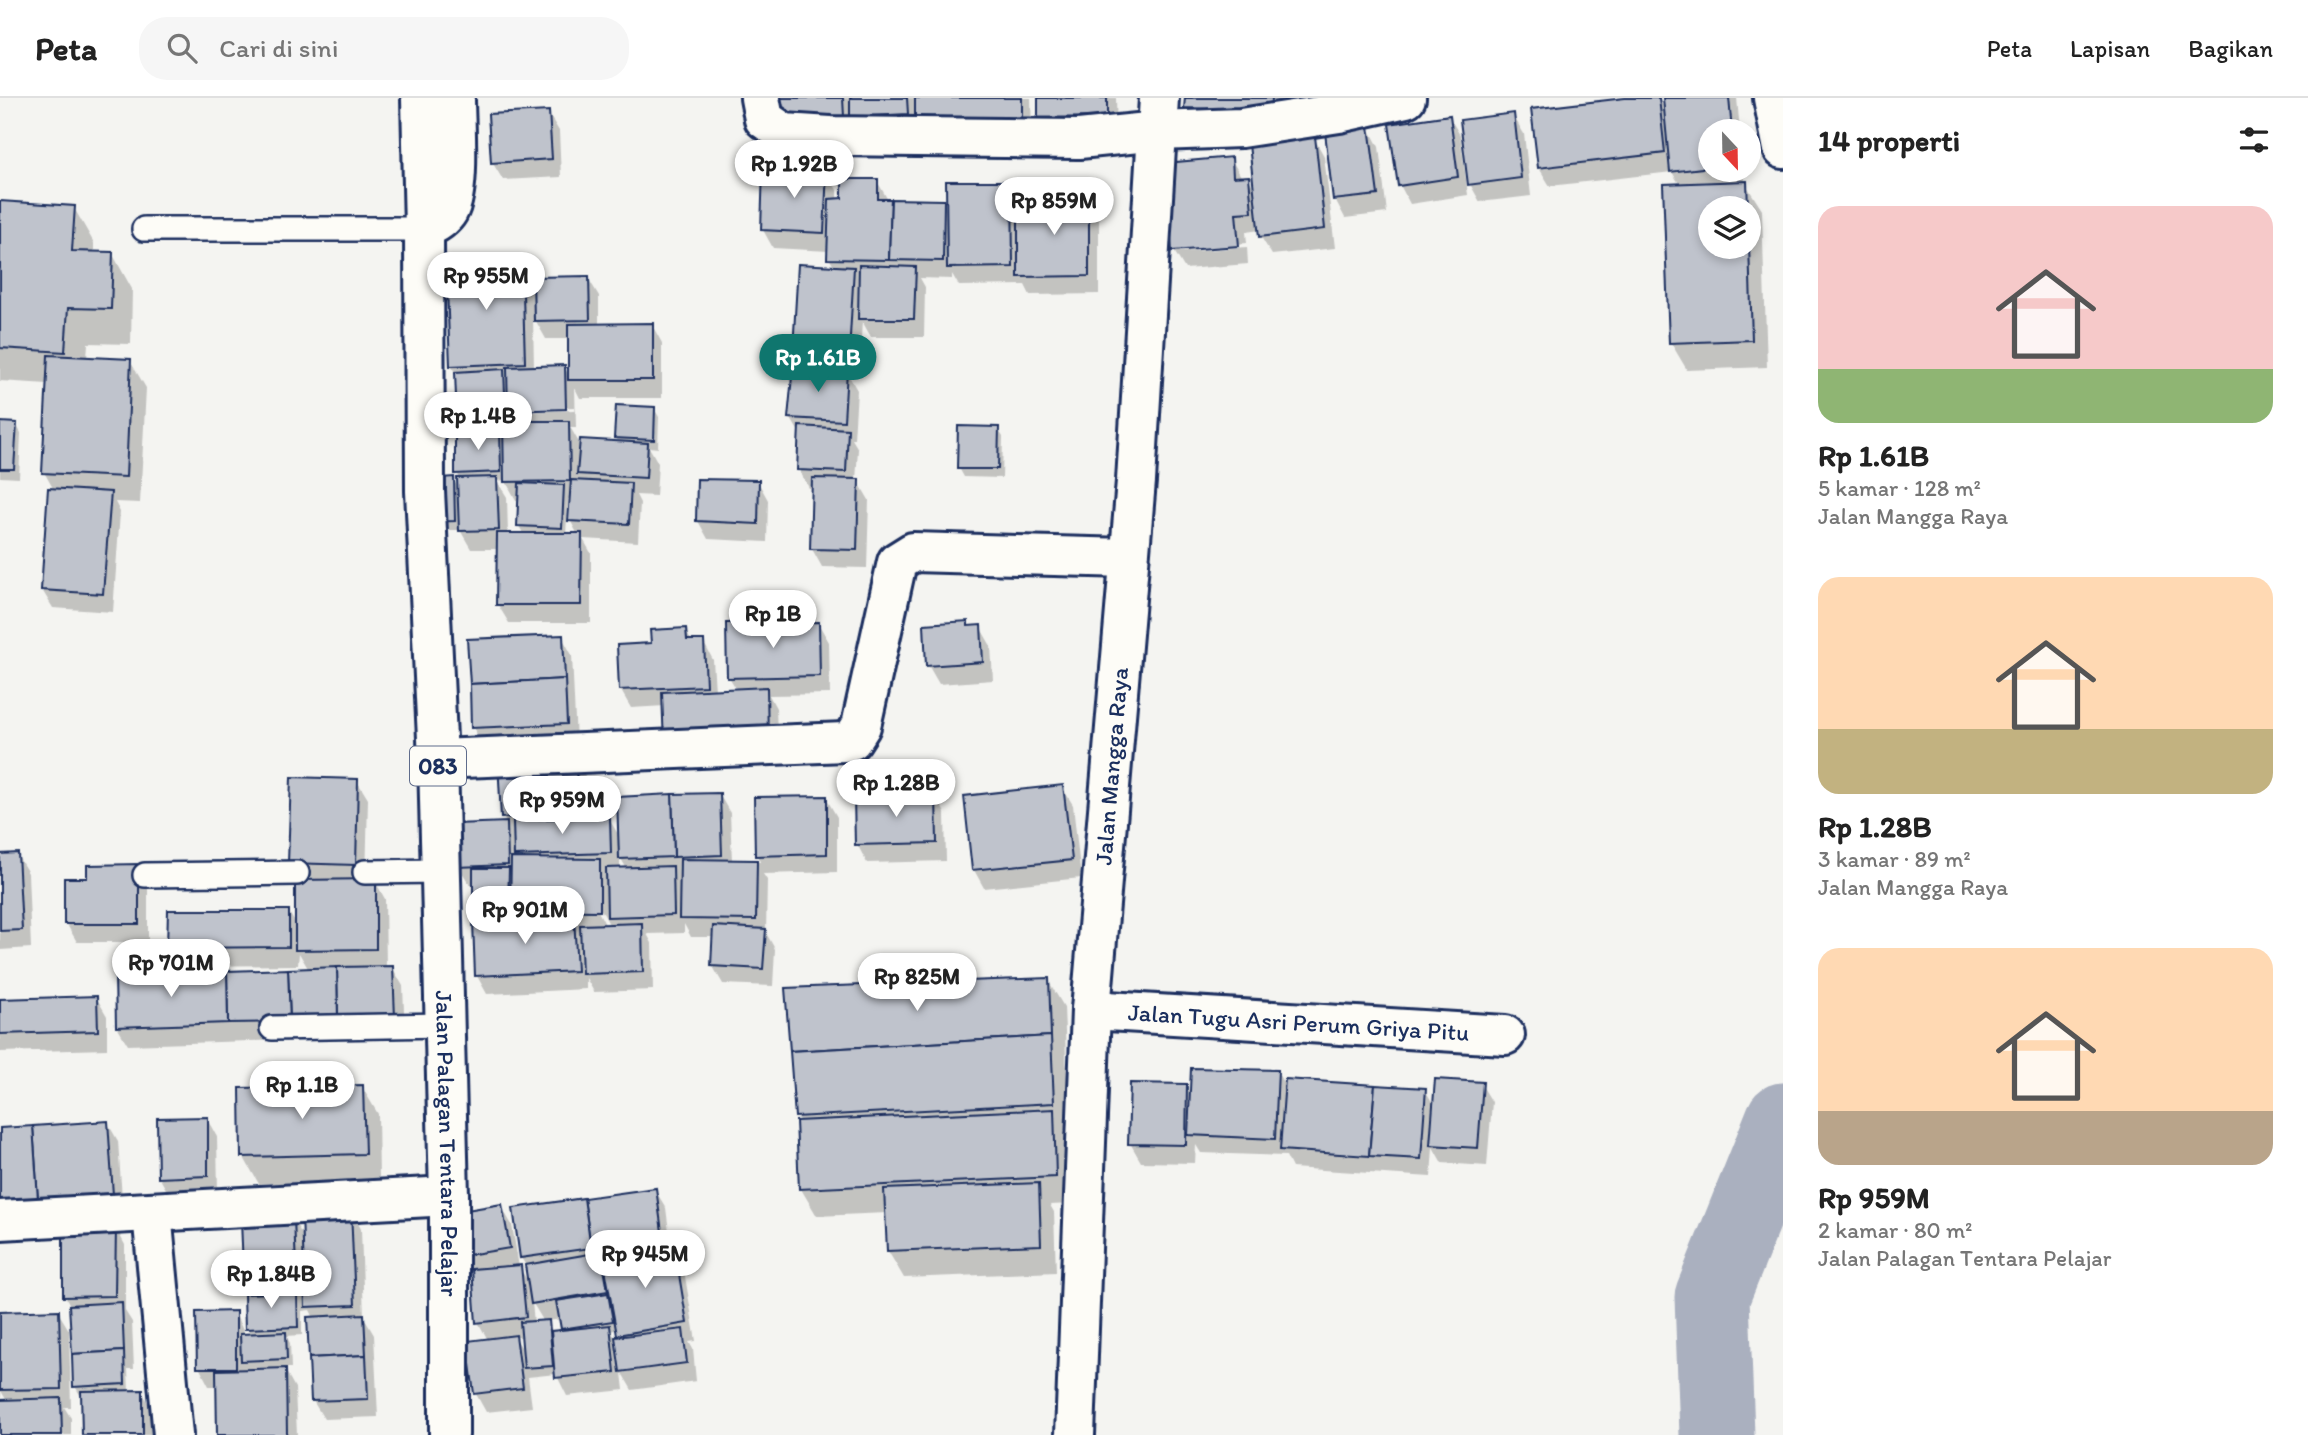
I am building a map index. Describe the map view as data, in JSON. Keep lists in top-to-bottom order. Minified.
{"streets":{"street":["083","Jalan Mangga Raya","Jalan Tugu Asri Perum Griya Pitu","Jalan Palagan Tentara Pelajar"]},"crossings":[["Jalan Mangga Raya","Jalan Tugu Asri Perum Griya Pitu"]],"north":"bottom","page":{"header":"Peta","search":"Cari di sini","nav":["Peta","Lapisan","Bagikan"],"heading":"14 properti","price":["Rp 1.92B","Rp 859M","Rp 955M","Rp 1.61B","Rp 1.4B","Rp 1B","Rp 1.28B","Rp 959M","Rp 901M","Rp 701M","Rp 825M","Rp 1.1B","Rp 945M","Rp 1.84B"],"list":[{"name":"Rp 1.61B","note":"5 kamar · 128 m² · Jalan Mangga Raya"},{"name":"Rp 1.28B","note":"3 kamar · 89 m² · Jalan Mangga Raya"},{"name":"Rp 959M","note":"2 kamar · 80 m² · Jalan Palagan Tentara Pelajar"}]}}
